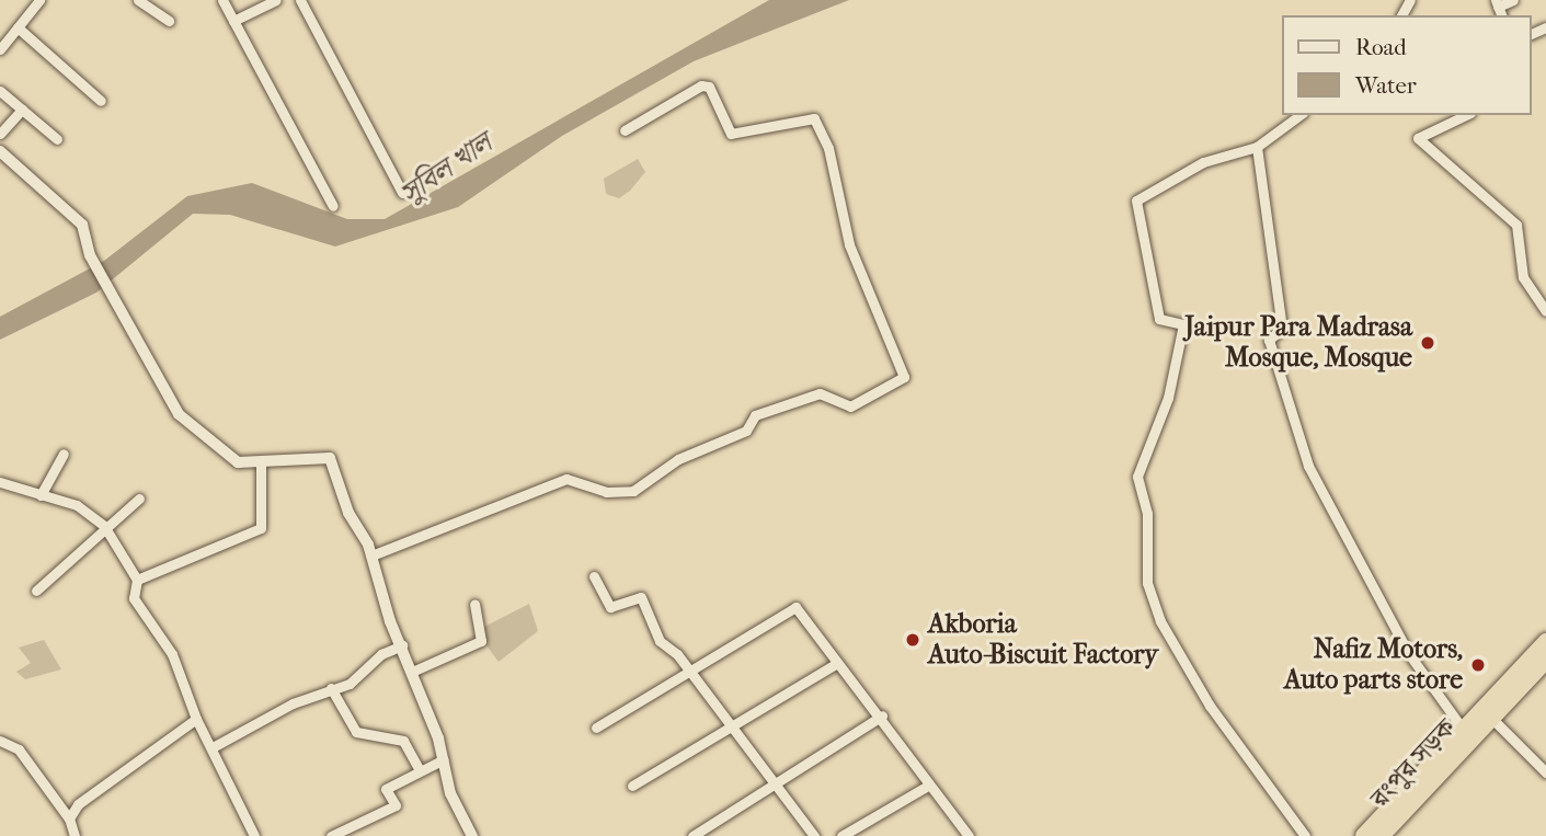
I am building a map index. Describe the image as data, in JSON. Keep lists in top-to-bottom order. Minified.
{"streets":{"highway":["রংপুর সড়ক"]},"water":["সুবিল খাল"],"places":["Jaipur Para Madrasa Mosque, Mosque","Akboria Auto-Biscuit Factory","Nafiz Motors, Auto parts store"],"legend":["Road","Water"]}
